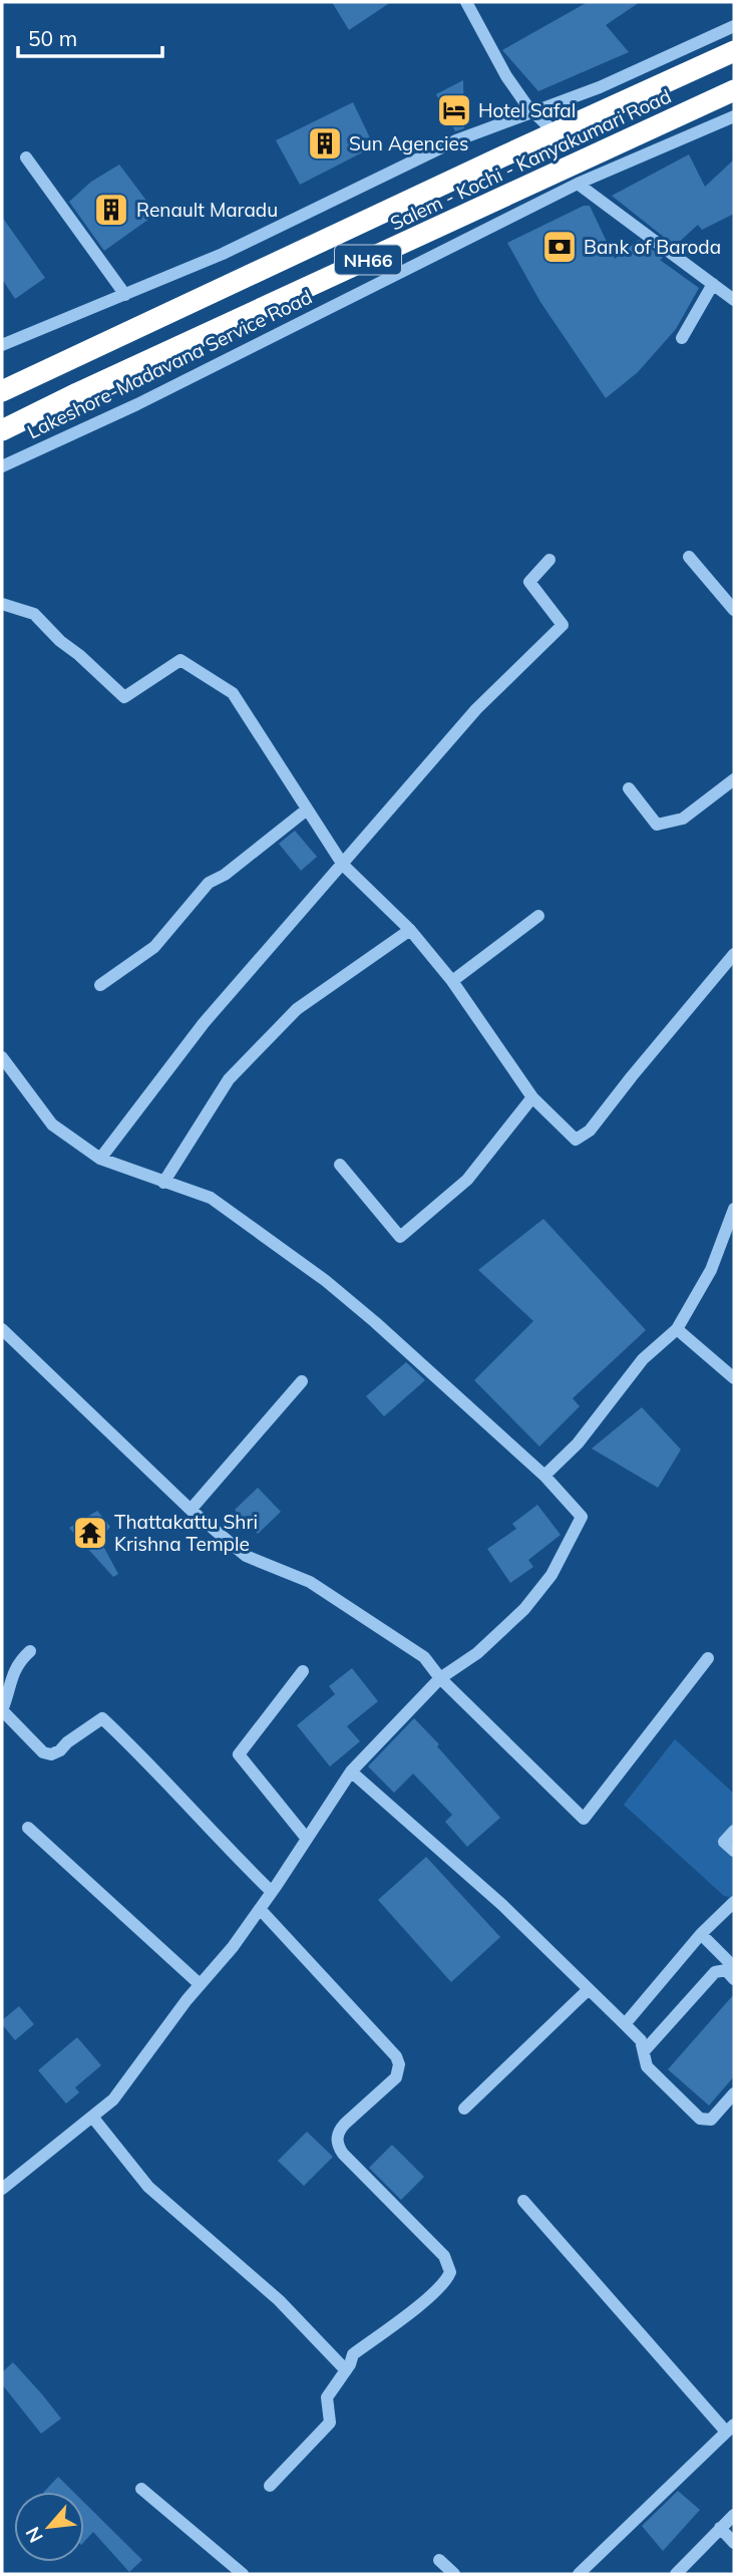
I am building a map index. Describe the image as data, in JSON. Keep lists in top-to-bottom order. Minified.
{"streets":{"highway":["Salem - Kochi - Kanyakumari Road","NH66"],"street":["Lakeshore-Madavana Service Road"]},"places":{"hotel":["Hotel Safal"],"building":["Sun Agencies","Renault Maradu"],"bank":["Bank of Baroda"],"temple":["Thattakattu Shri Krishna Temple"]},"scale_bar":"50 m","north":"bottom left"}
